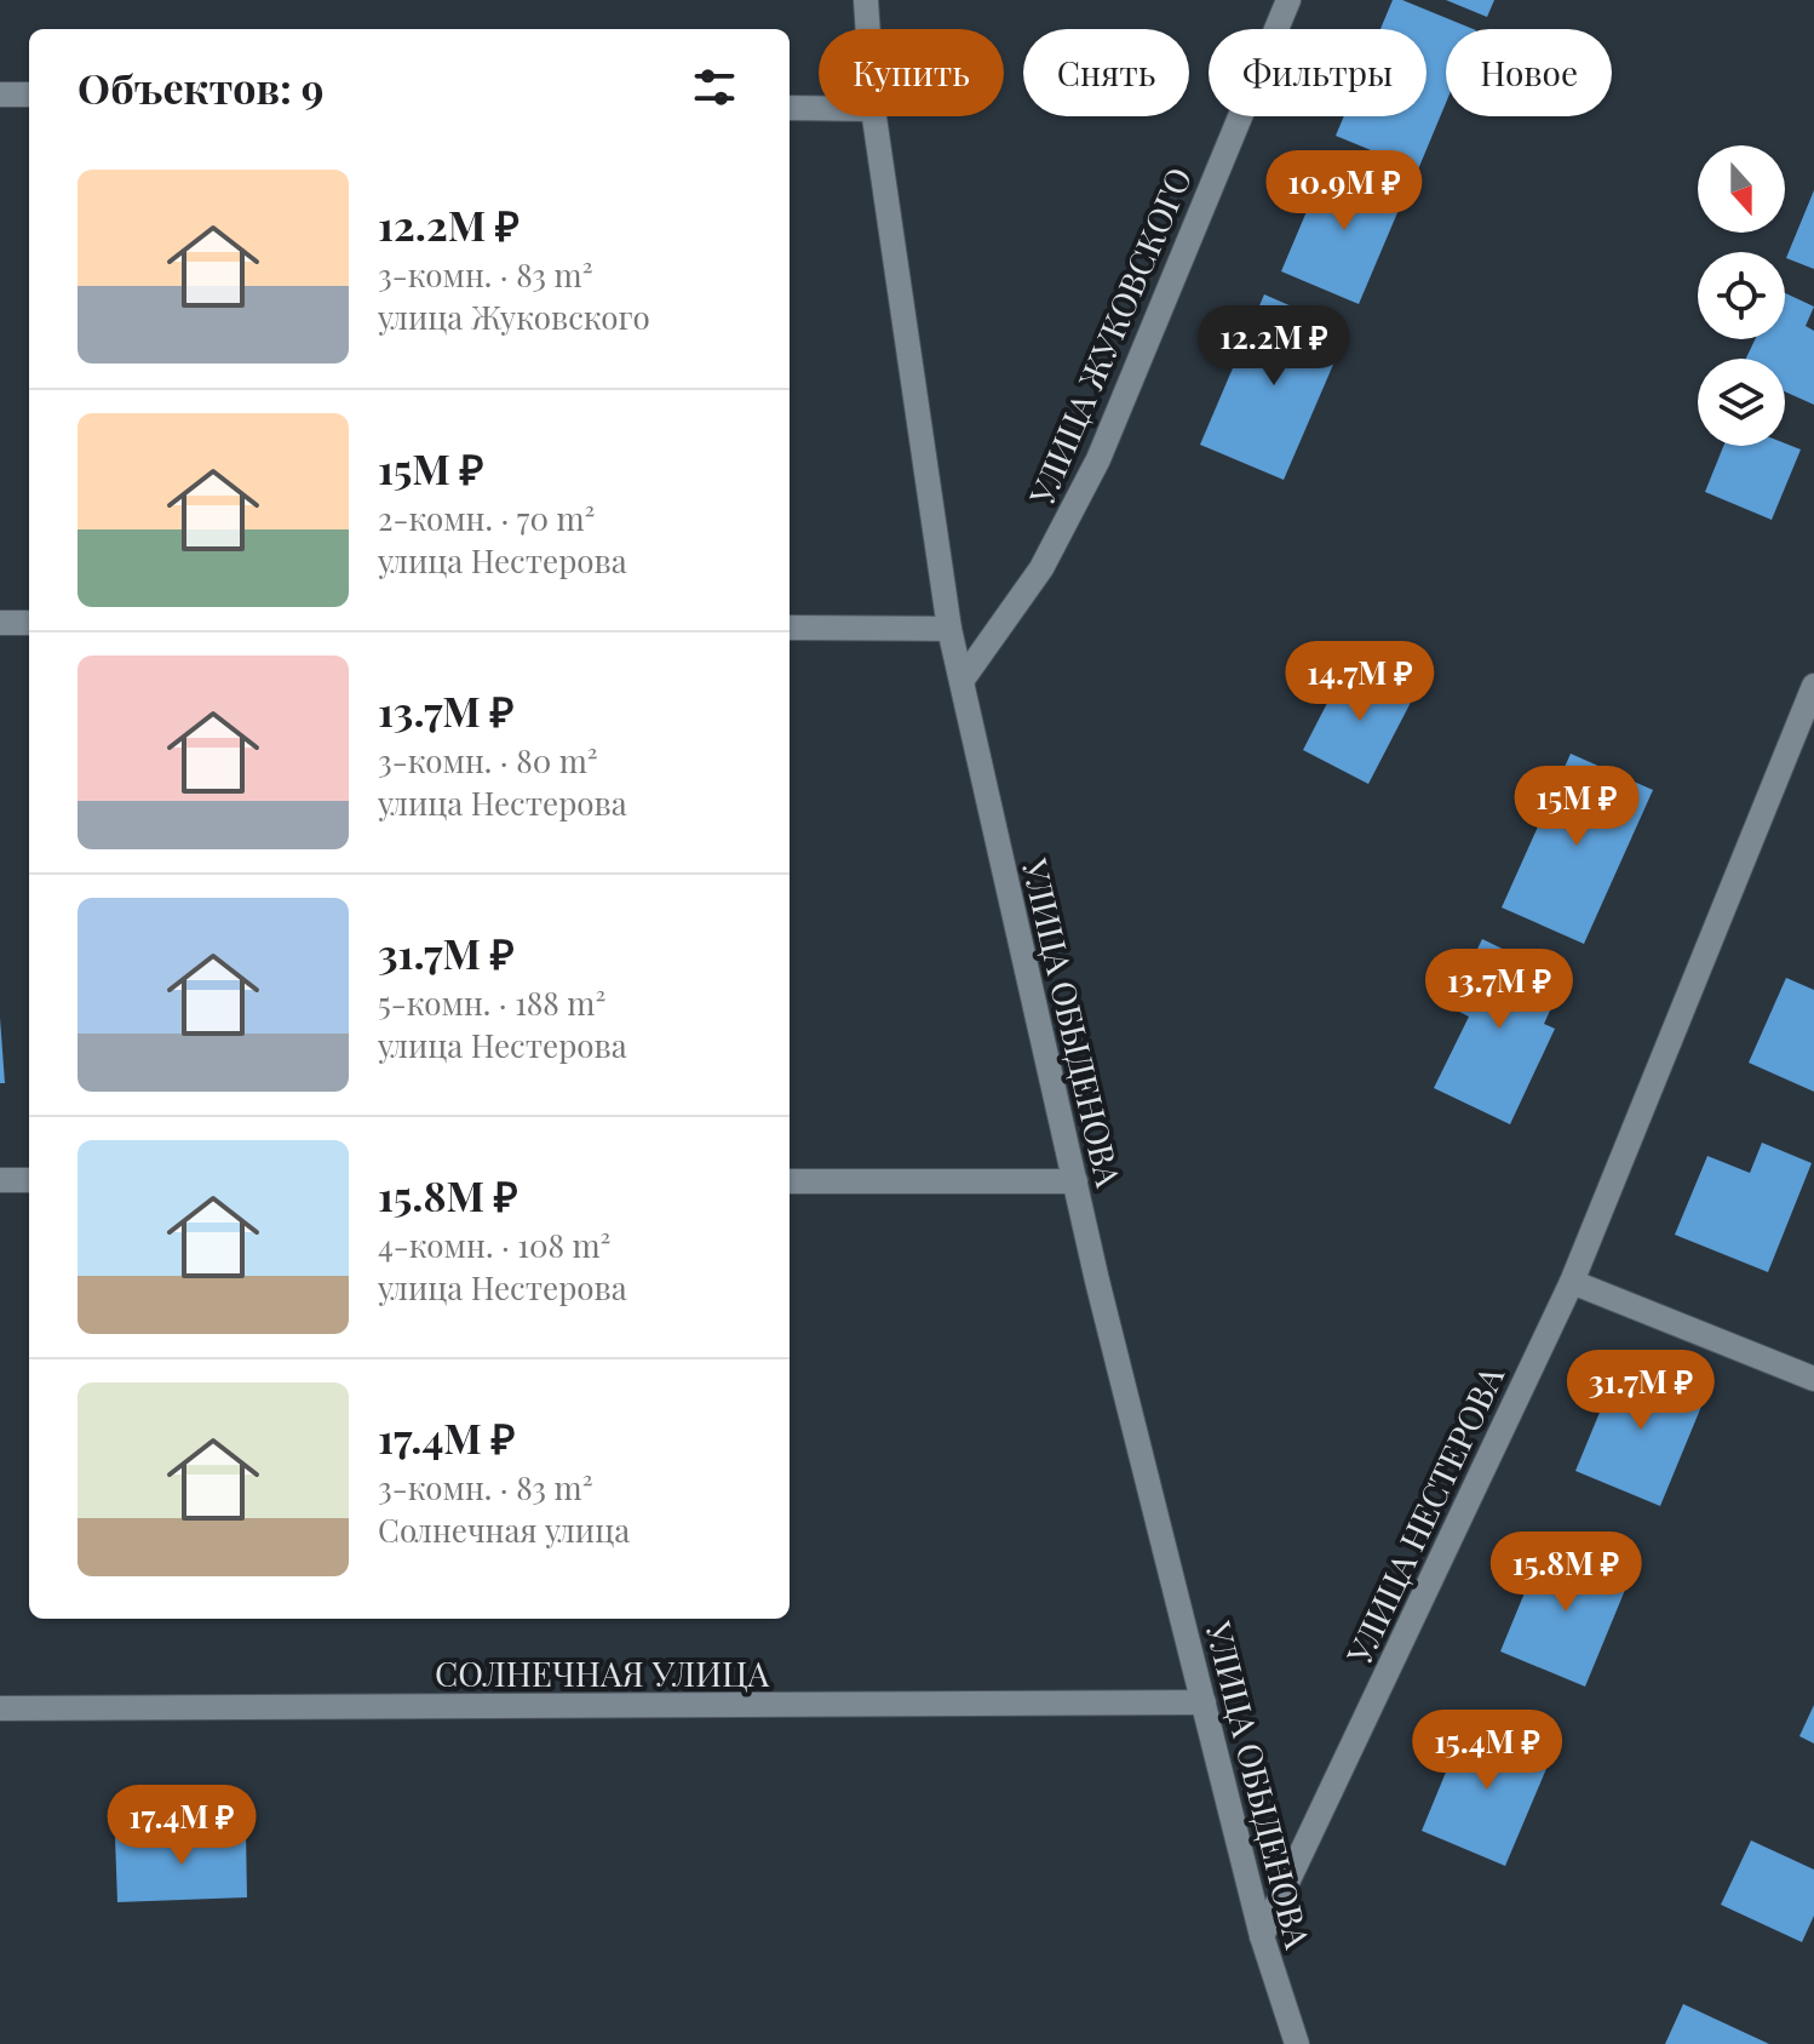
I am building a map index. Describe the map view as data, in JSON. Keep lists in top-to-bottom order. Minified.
{"streets":{"street":["УЛИЦА ЖУКОВСКОГО","УЛИЦА ОБЫДЕНОВА","УЛИЦА НЕСТЕРОВА","СОЛНЕЧНАЯ УЛИЦА"]},"crossings":[["УЛИЦА ЖУКОВСКОГО","УЛИЦА ОБЫДЕНОВА"],["УЛИЦА ОБЫДЕНОВА","УЛИЦА НЕСТЕРОВА"],["УЛИЦА ОБЫДЕНОВА","СОЛНЕЧНАЯ УЛИЦА"]],"north":"bottom","page":{"chip":["Купить","Снять","Фильтры","Новое"],"heading":"Объектов: 9","list":[{"name":"12.2M ₽","note":"3-комн. · 83 m² · улица Жуковского"},{"name":"15M ₽","note":"2-комн. · 70 m² · улица Нестерова"},{"name":"13.7M ₽","note":"3-комн. · 80 m² · улица Нестерова"},{"name":"31.7M ₽","note":"5-комн. · 188 m² · улица Нестерова"},{"name":"15.8M ₽","note":"4-комн. · 108 m² · улица Нестерова"},{"name":"17.4M ₽","note":"3-комн. · 83 m² · Солнечная улица"}],"price":["10.9M ₽","12.2M ₽","14.7M ₽","15M ₽","13.7M ₽","31.7M ₽","15.8M ₽","15.4M ₽","17.4M ₽"]}}
